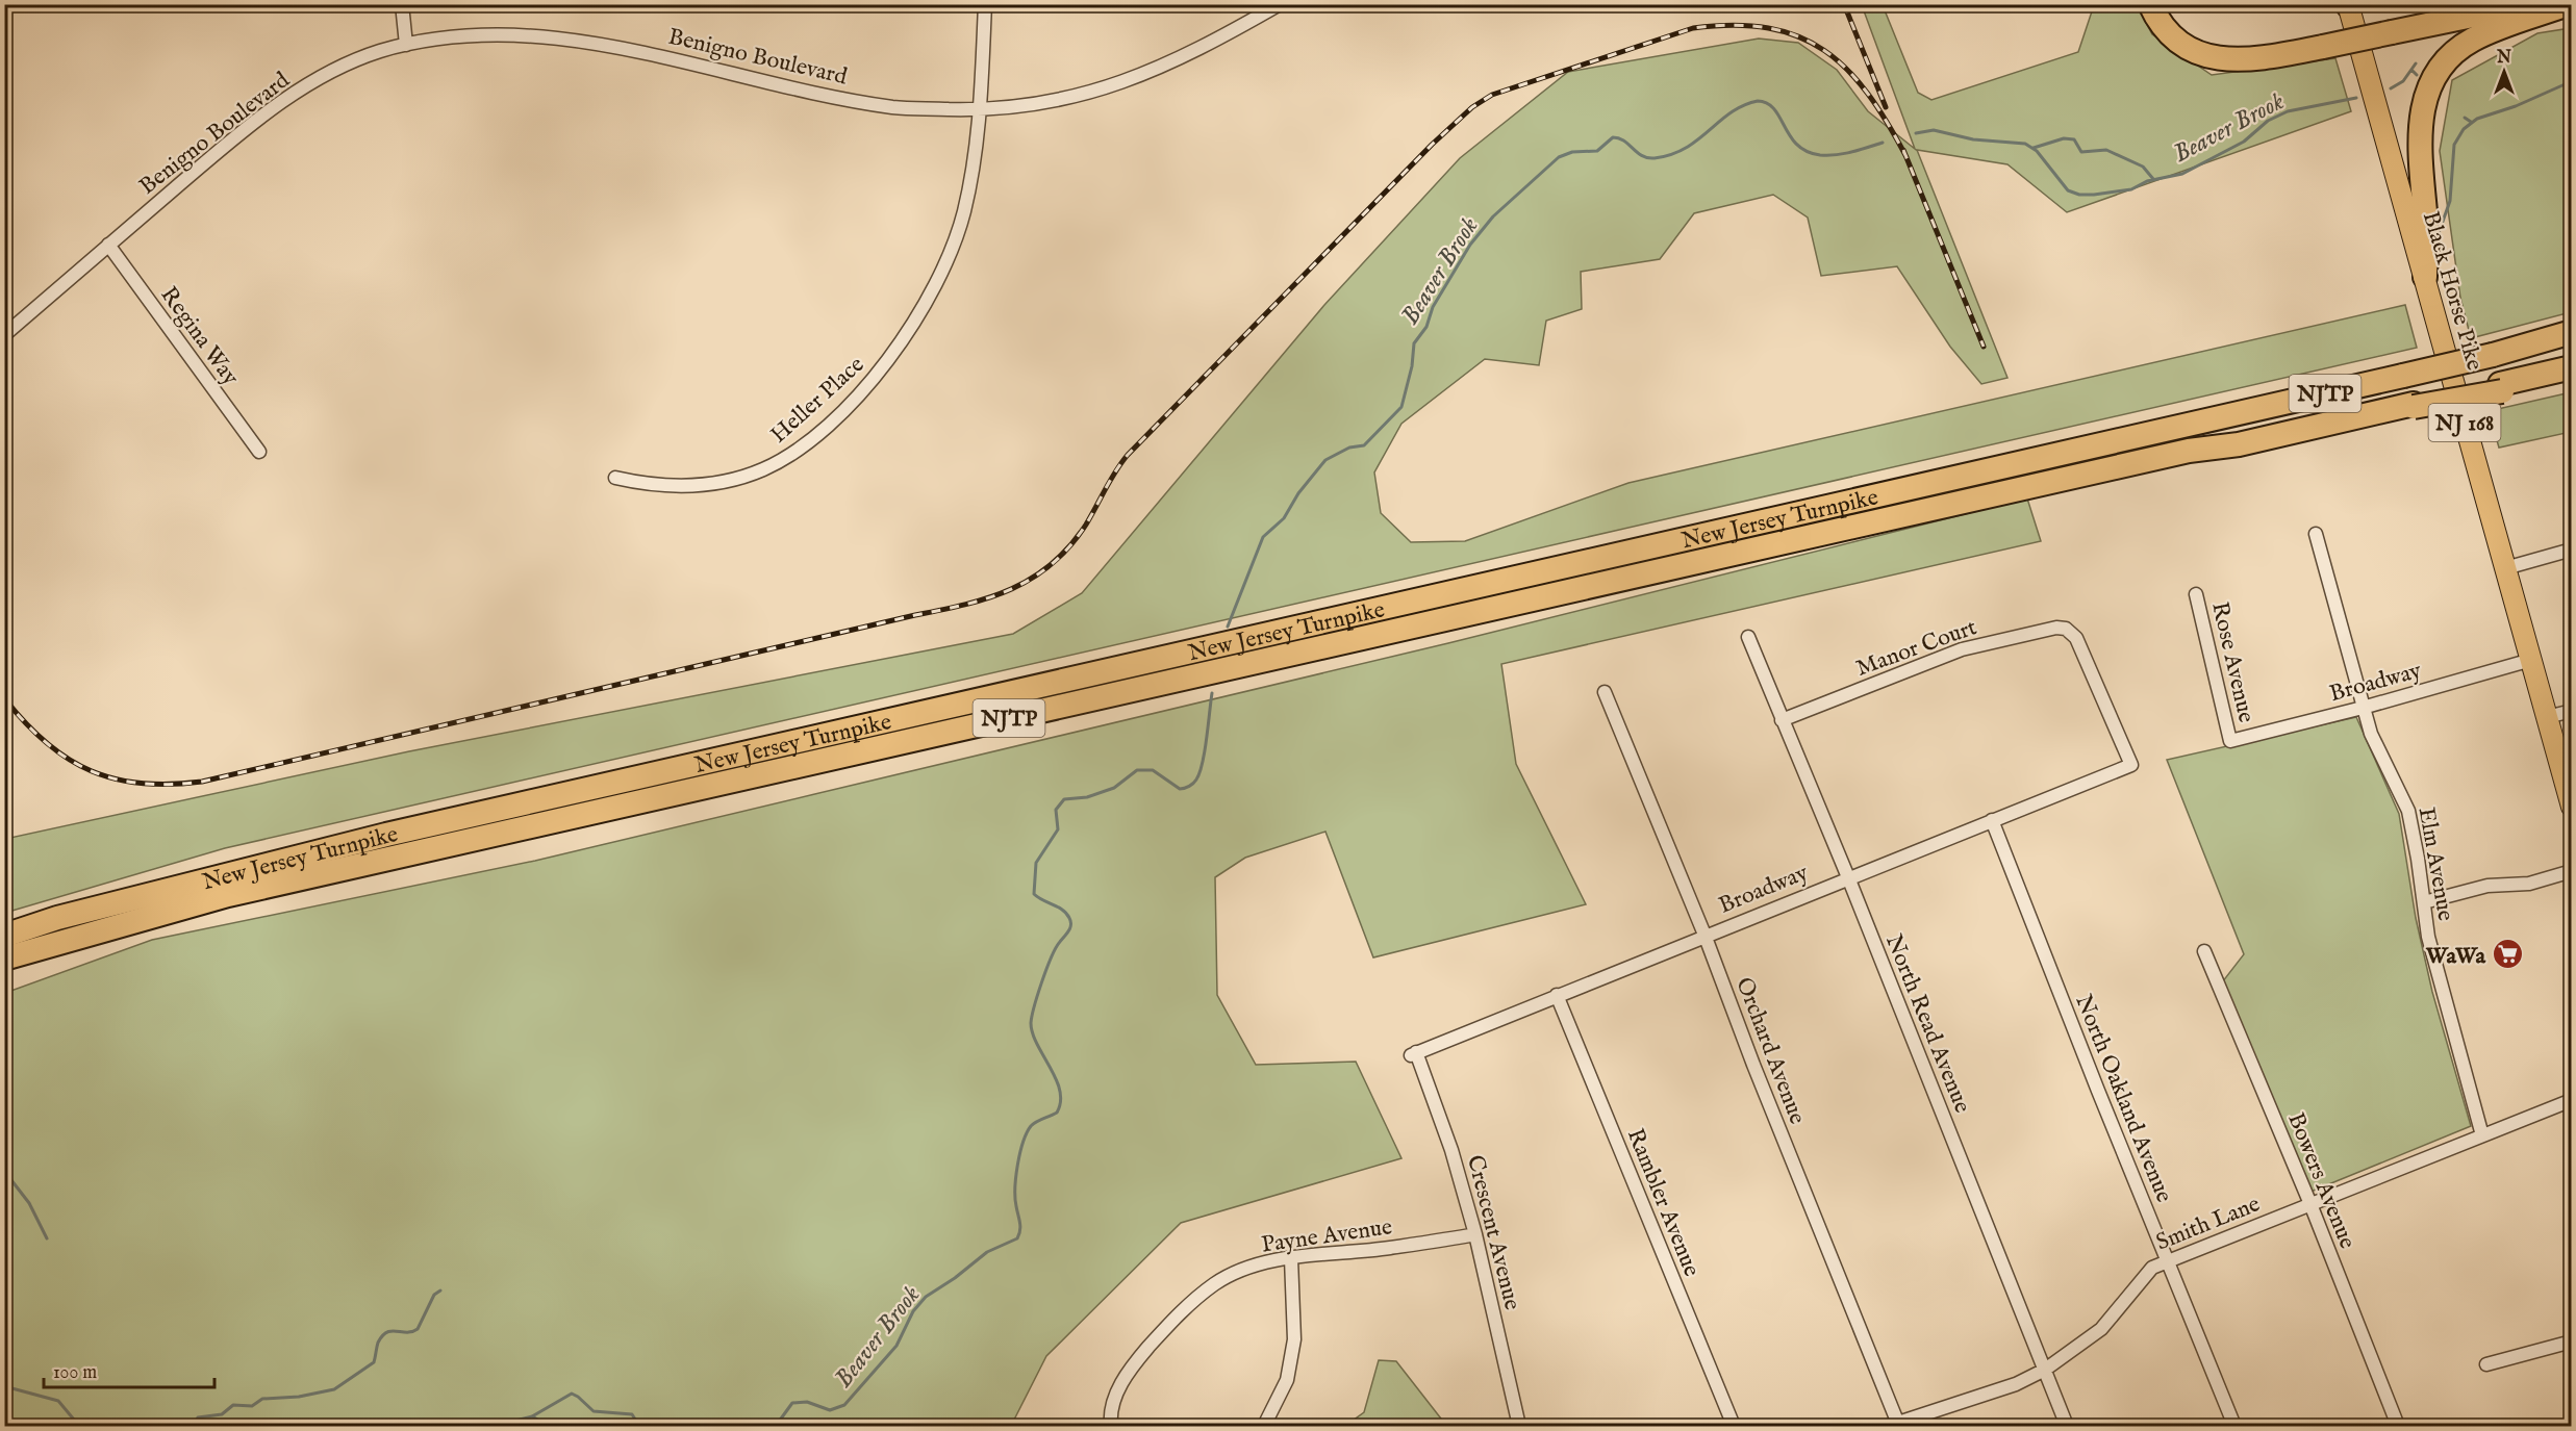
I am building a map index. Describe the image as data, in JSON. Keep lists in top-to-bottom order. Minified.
{"streets":{"highway":["NJTP","New Jersey Turnpike"],"main road":["Black Horse Pike","NJ 168"],"street":["Benigno Boulevard","Regina Way","Heller Place","Manor Court","Rose Avenue","Broadway","Elm Avenue","North Read Avenue","Orchard Avenue","North Oakland Avenue","Bowers Avenue","Rambler Avenue","Smith Lane","Crescent Avenue","Payne Avenue"]},"crossings":[["Benigno Boulevard","Regina Way"],["Benigno Boulevard","Heller Place"],["Black Horse Pike","Broadway"],["Manor Court","Broadway"],["Manor Court","North Read Avenue"],["Rose Avenue","Broadway"],["Broadway","Elm Avenue"],["Broadway","North Read Avenue"],["Broadway","Orchard Avenue"],["Broadway","North Oakland Avenue"],["Broadway","Rambler Avenue"],["Broadway","Crescent Avenue"],["Elm Avenue","Smith Lane"],["North Read Avenue","Smith Lane"],["Orchard Avenue","Smith Lane"],["North Oakland Avenue","Smith Lane"],["Bowers Avenue","Smith Lane"],["Crescent Avenue","Payne Avenue"]],"water":["Beaver Brook"],"places":{"supermarket":["WaWa"]},"scale_bar":"100 m","north":"top"}
